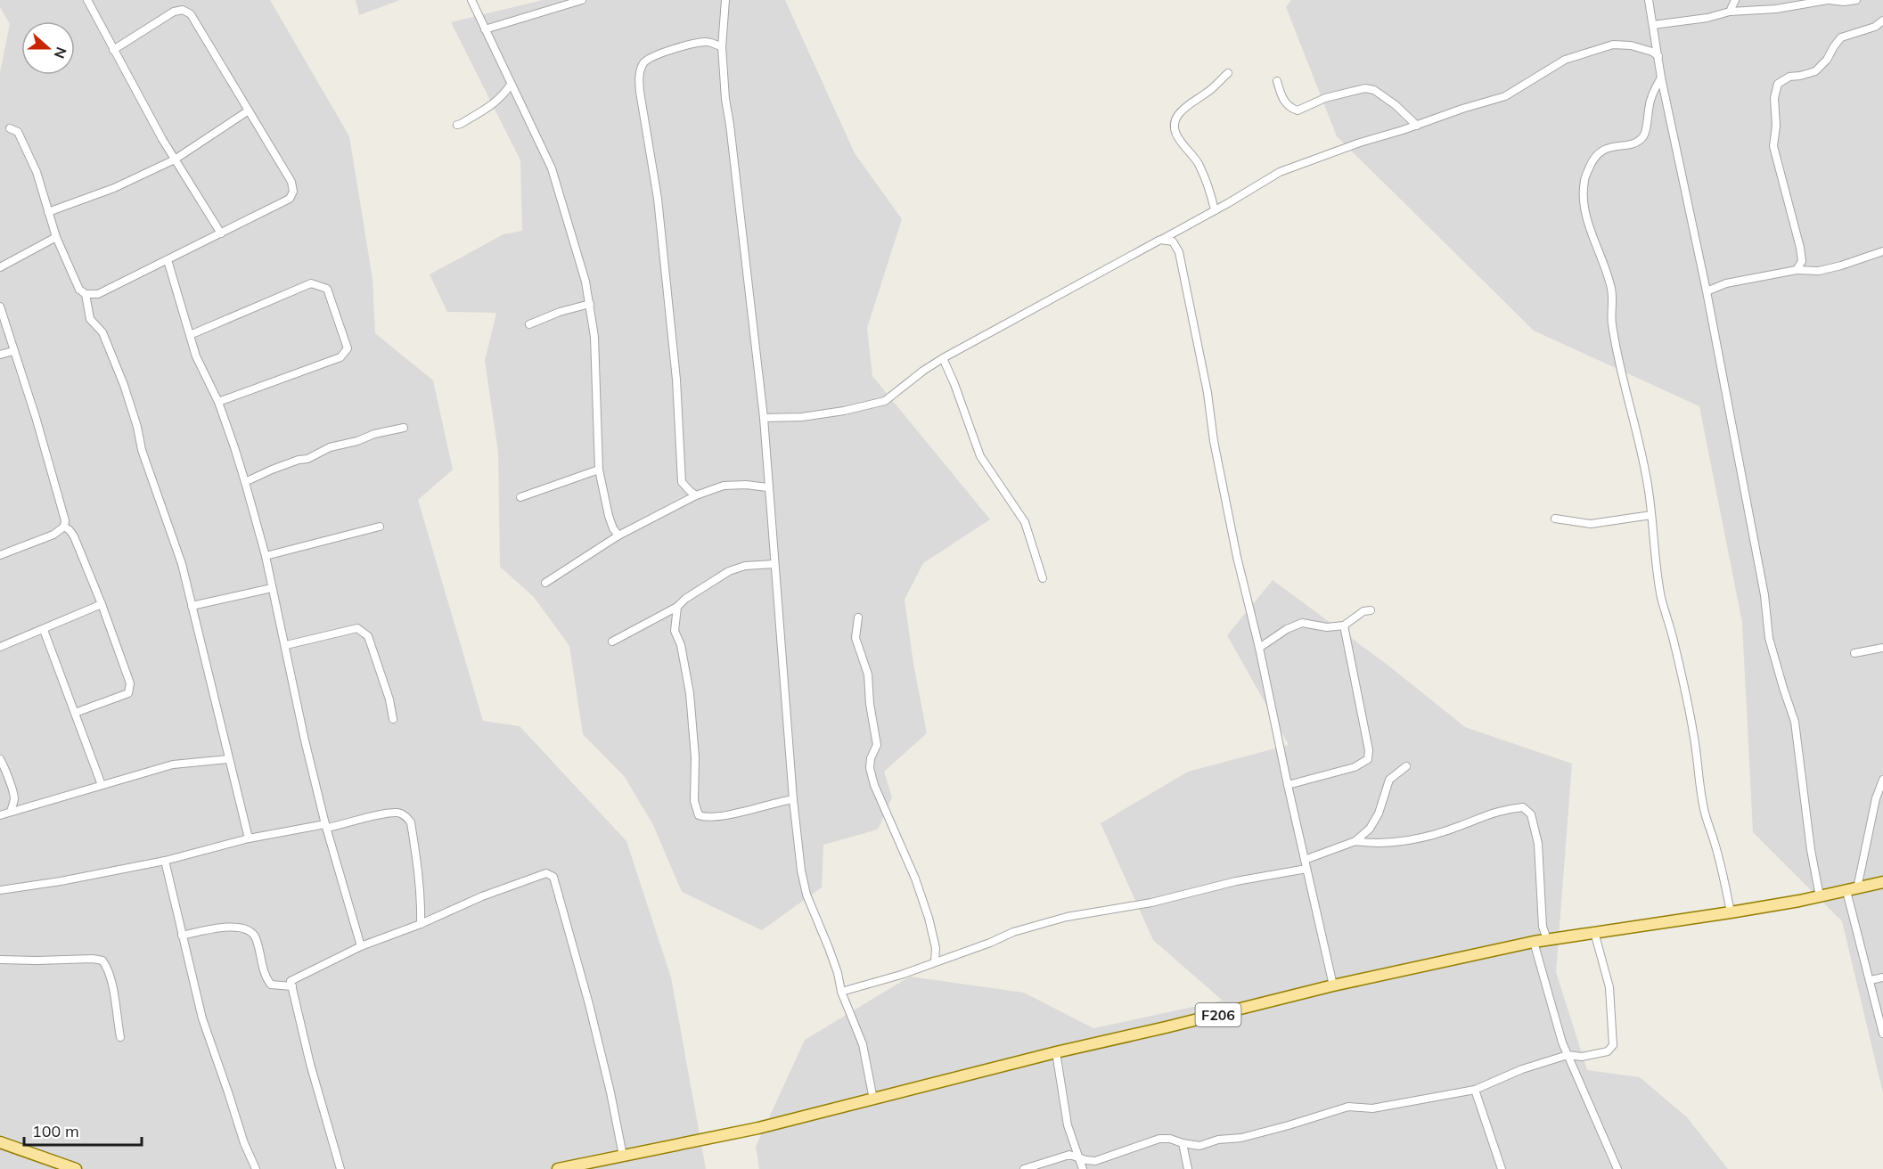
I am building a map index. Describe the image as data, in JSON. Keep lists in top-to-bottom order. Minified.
{"streets":{"main road":["F206"]},"scale_bar":"100 m","north":"right"}
